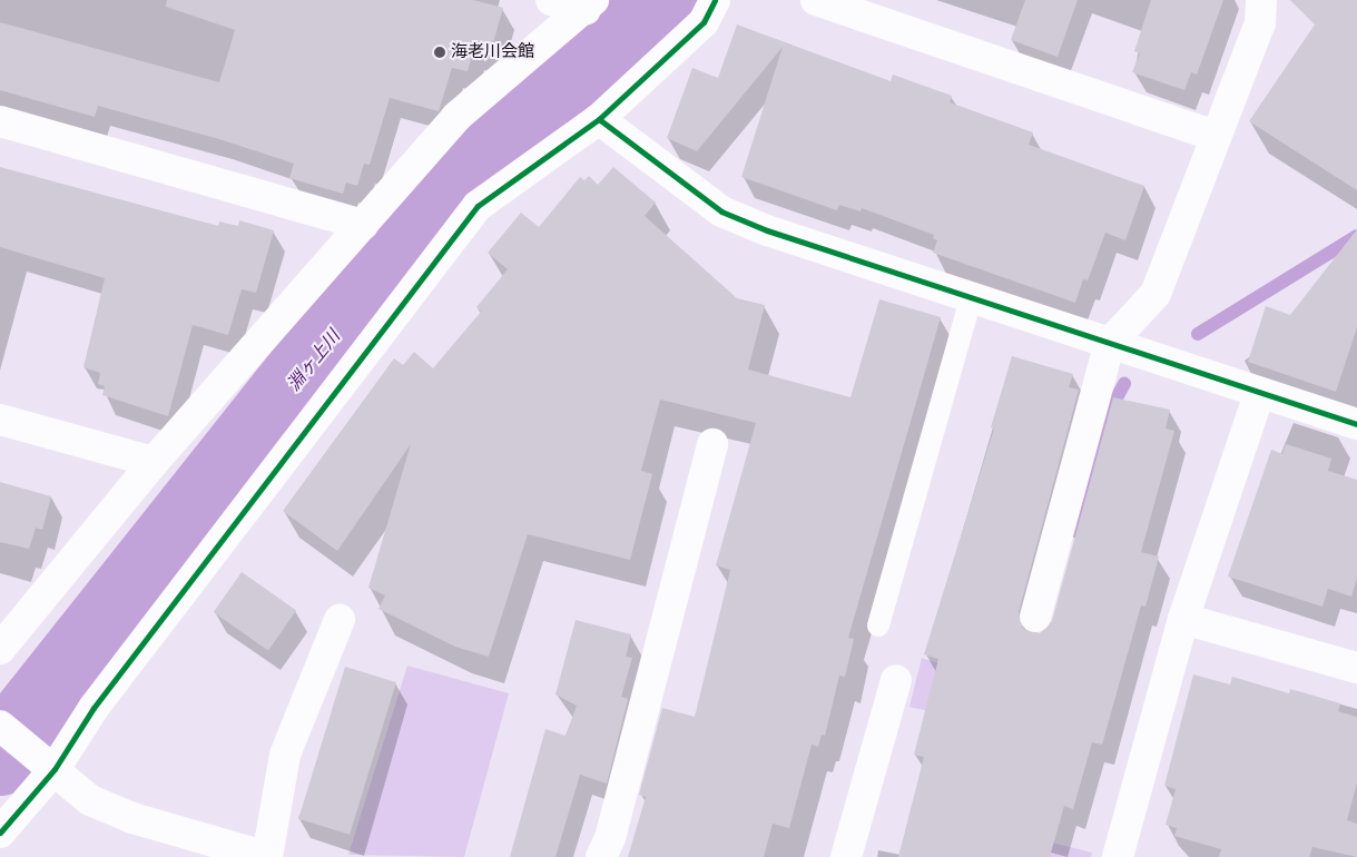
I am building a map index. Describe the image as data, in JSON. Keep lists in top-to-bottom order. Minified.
{"water":["淵ヶ上川"],"places":["海老川会館"]}
